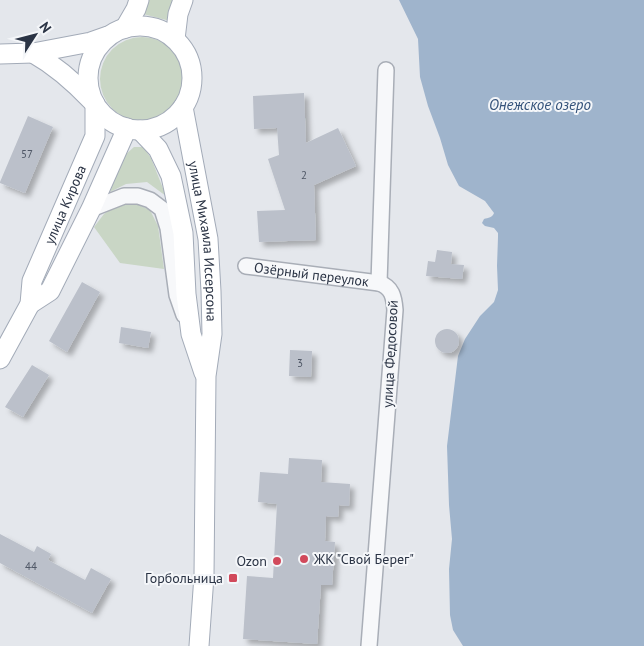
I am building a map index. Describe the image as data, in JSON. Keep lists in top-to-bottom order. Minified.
{"streets":{"main road":["улица Кирова","улица Михаила Иссерсона"],"street":["Озёрный переулок","улица Федосовой"]},"crossings":[["улица Кирова","улица Михаила Иссерсона"],["Озёрный переулок","улица Федосовой"]],"water":["Онежское озеро"],"places":{"other":["ЖК \"Свой Берег\"","Ozon"],"transit":["Горбольница"]},"house_numbers":["57","2","3","44"],"north":"top right"}
